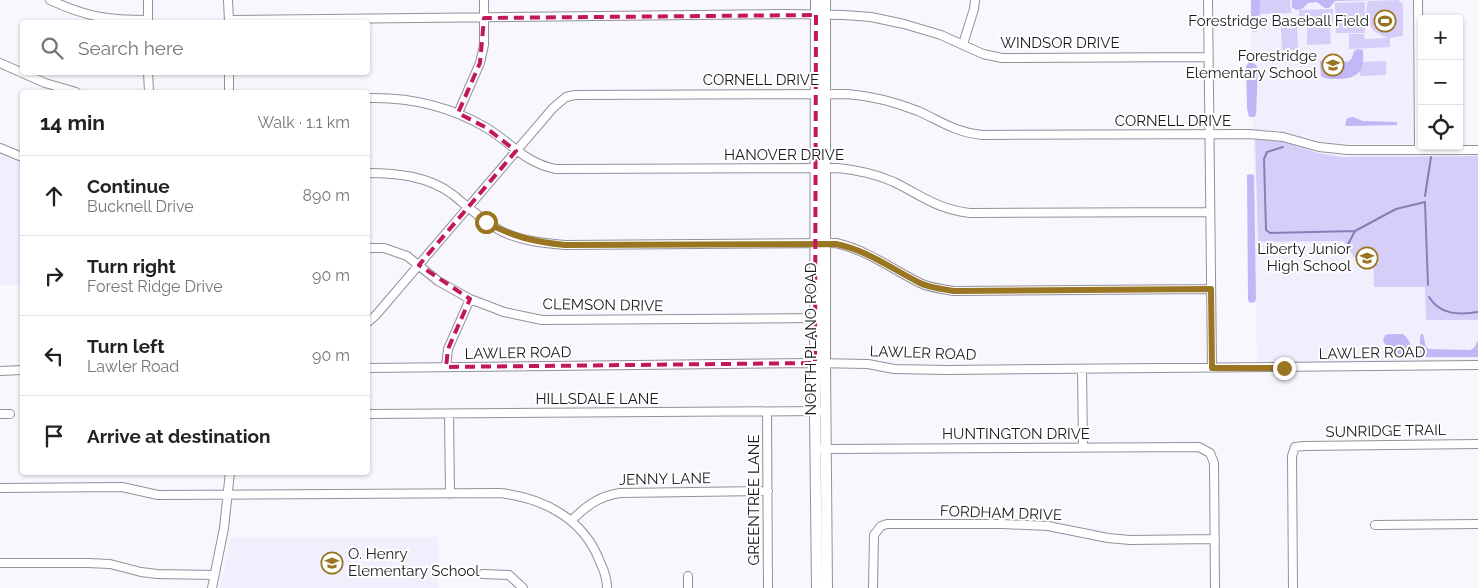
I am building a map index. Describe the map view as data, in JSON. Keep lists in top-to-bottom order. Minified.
{"streets":{"main road":["NORTH PLANO ROAD"],"street":["WINDSOR DRIVE","CORNELL DRIVE","HANOVER DRIVE","CLEMSON DRIVE","LAWLER ROAD","HILLSDALE LANE","SUNRIDGE TRAIL","HUNTINGTON DRIVE","JENNY LANE","GREENTREE LANE","FORDHAM DRIVE"]},"crossings":[["WINDSOR DRIVE","NORTH PLANO ROAD"],["CORNELL DRIVE","HANOVER DRIVE"],["CORNELL DRIVE","CLEMSON DRIVE"],["CORNELL DRIVE","NORTH PLANO ROAD"],["HANOVER DRIVE","NORTH PLANO ROAD"],["CLEMSON DRIVE","NORTH PLANO ROAD"],["NORTH PLANO ROAD","LAWLER ROAD"],["NORTH PLANO ROAD","HILLSDALE LANE"],["NORTH PLANO ROAD","HUNTINGTON DRIVE"],["HILLSDALE LANE","GREENTREE LANE"],["HUNTINGTON DRIVE","FORDHAM DRIVE"],["JENNY LANE","GREENTREE LANE"]],"places":{"sports":["Forestridge Baseball Field"],"school or university":["Forestridge Elementary School","Liberty Junior High School","O. Henry Elementary School"]},"page":{"map_buttons":["+","−"],"search":"Search here","heading":["14 min","Walk · 1.1 km"],"list":[["Continue","Bucknell Drive","890 m"],["Turn right","Forest Ridge Drive","90 m"],["Turn left","Lawler Road","90 m"],"Arrive at destination"]}}
